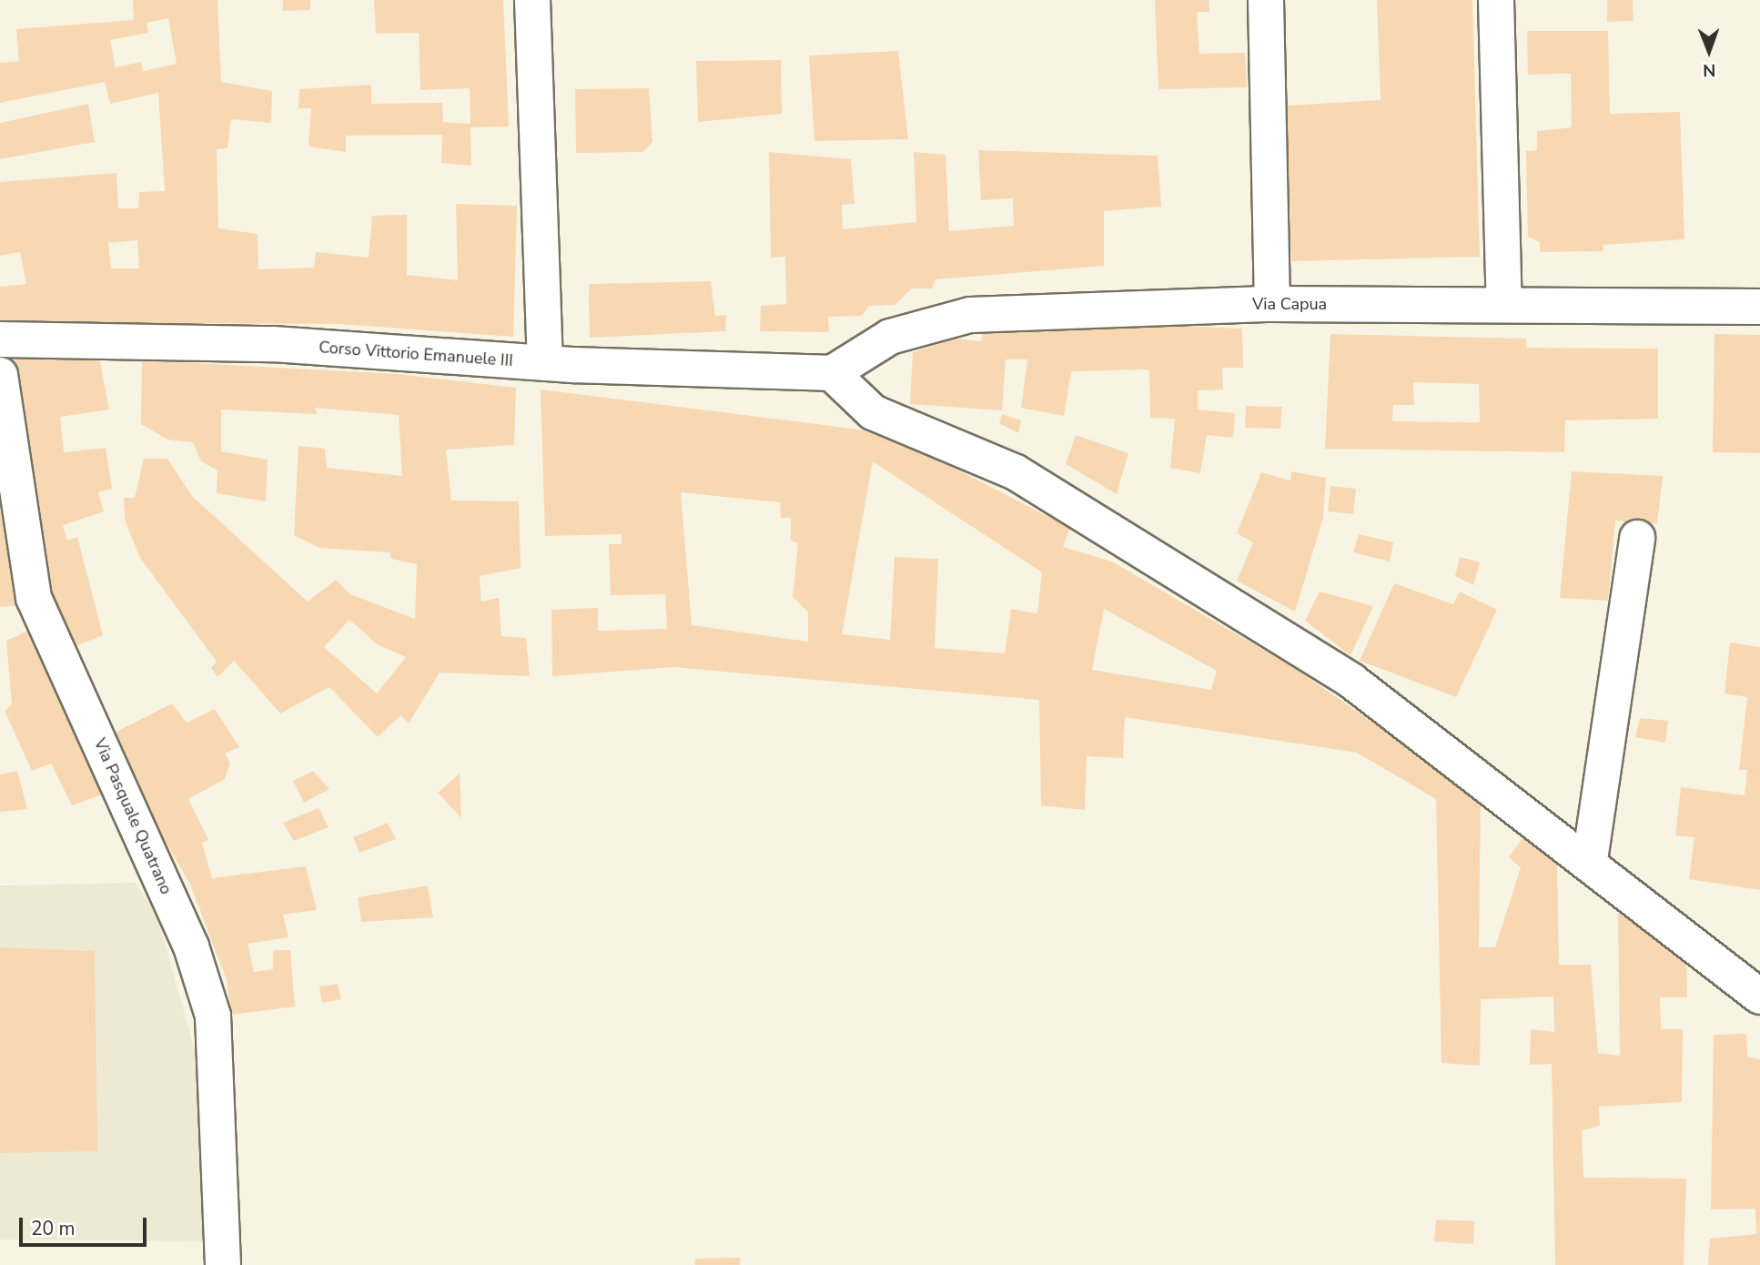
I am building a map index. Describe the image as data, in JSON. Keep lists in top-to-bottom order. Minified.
{"streets":{"street":["Via Capua","Corso Vittorio Emanuele III","Via Pasquale Quatrano"]},"crossings":[["Via Capua","Corso Vittorio Emanuele III"]],"scale_bar":"20 m","north":"bottom"}
